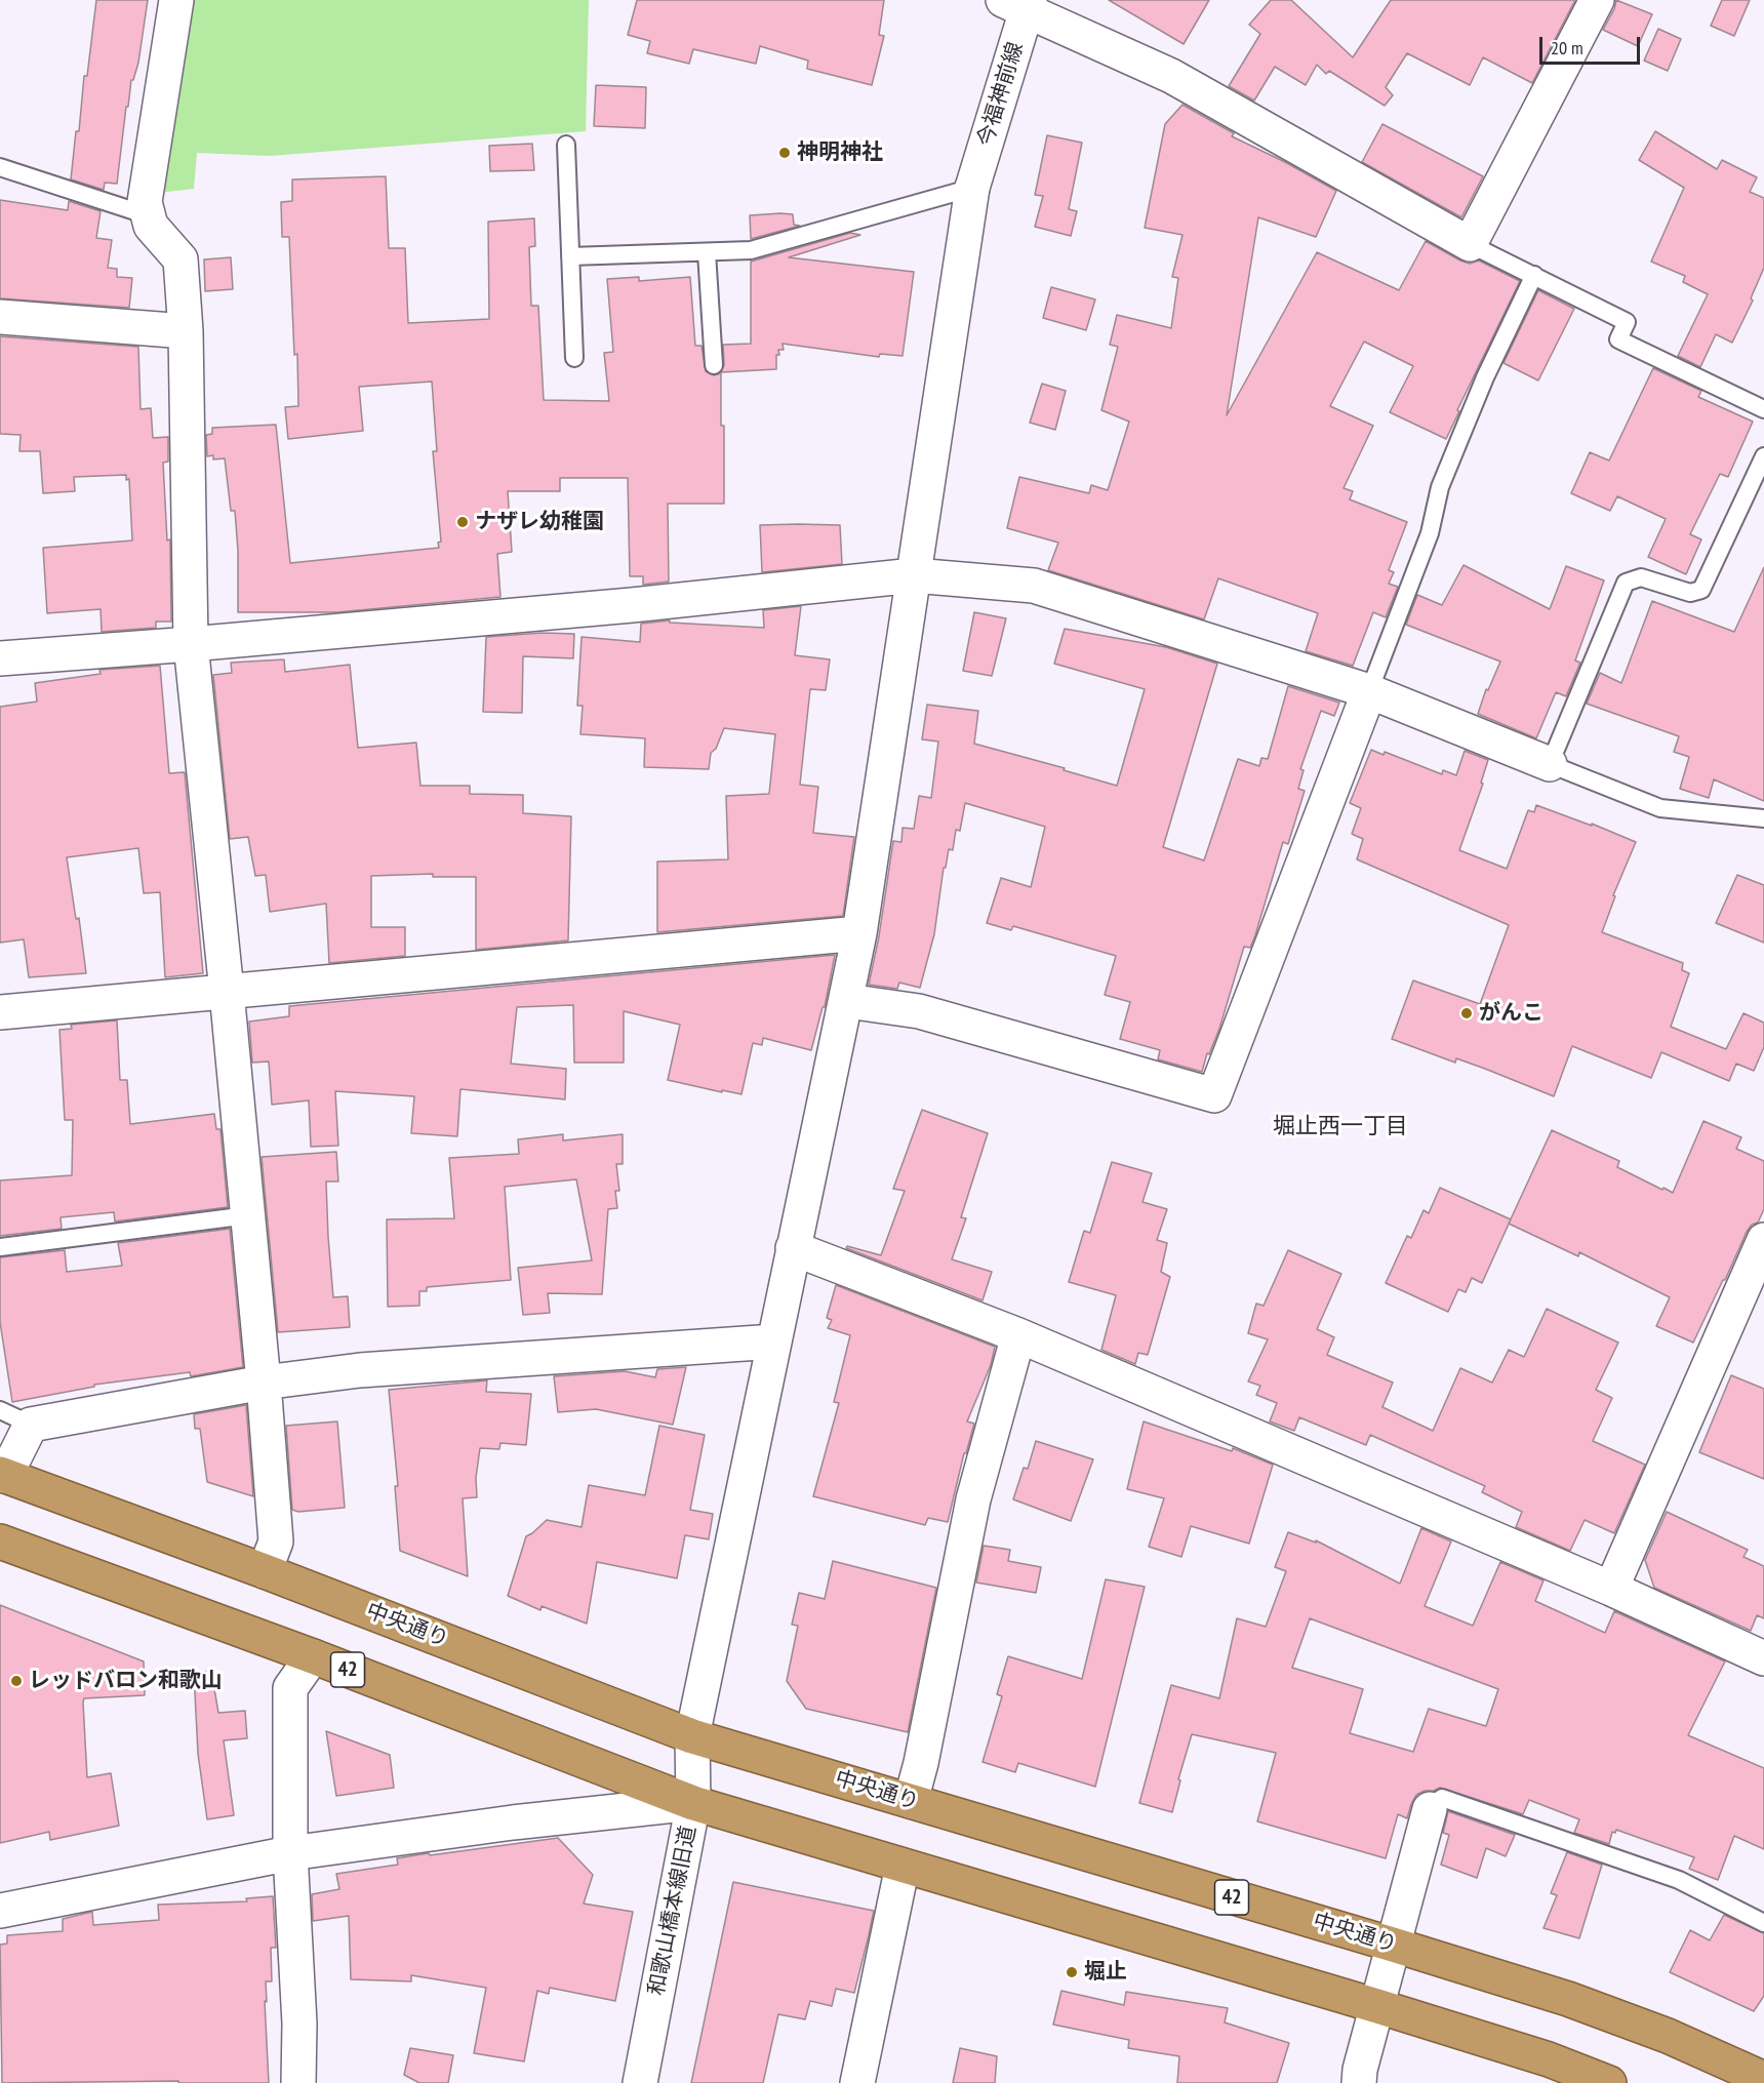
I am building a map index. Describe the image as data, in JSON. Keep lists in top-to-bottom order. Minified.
{"streets":{"highway":["中央通り","42"],"street":["今福神前線","和歌山橋本線旧道"]},"crossings":[["今福神前線","和歌山橋本線旧道"],["中央通り","和歌山橋本線旧道"],["42","和歌山橋本線旧道"]],"districts":["堀止西一丁目"],"places":["神明神社","ナザレ幼稚園","がんこ","レッドバロン和歌山","堀止"],"scale_bar":"20 m"}
